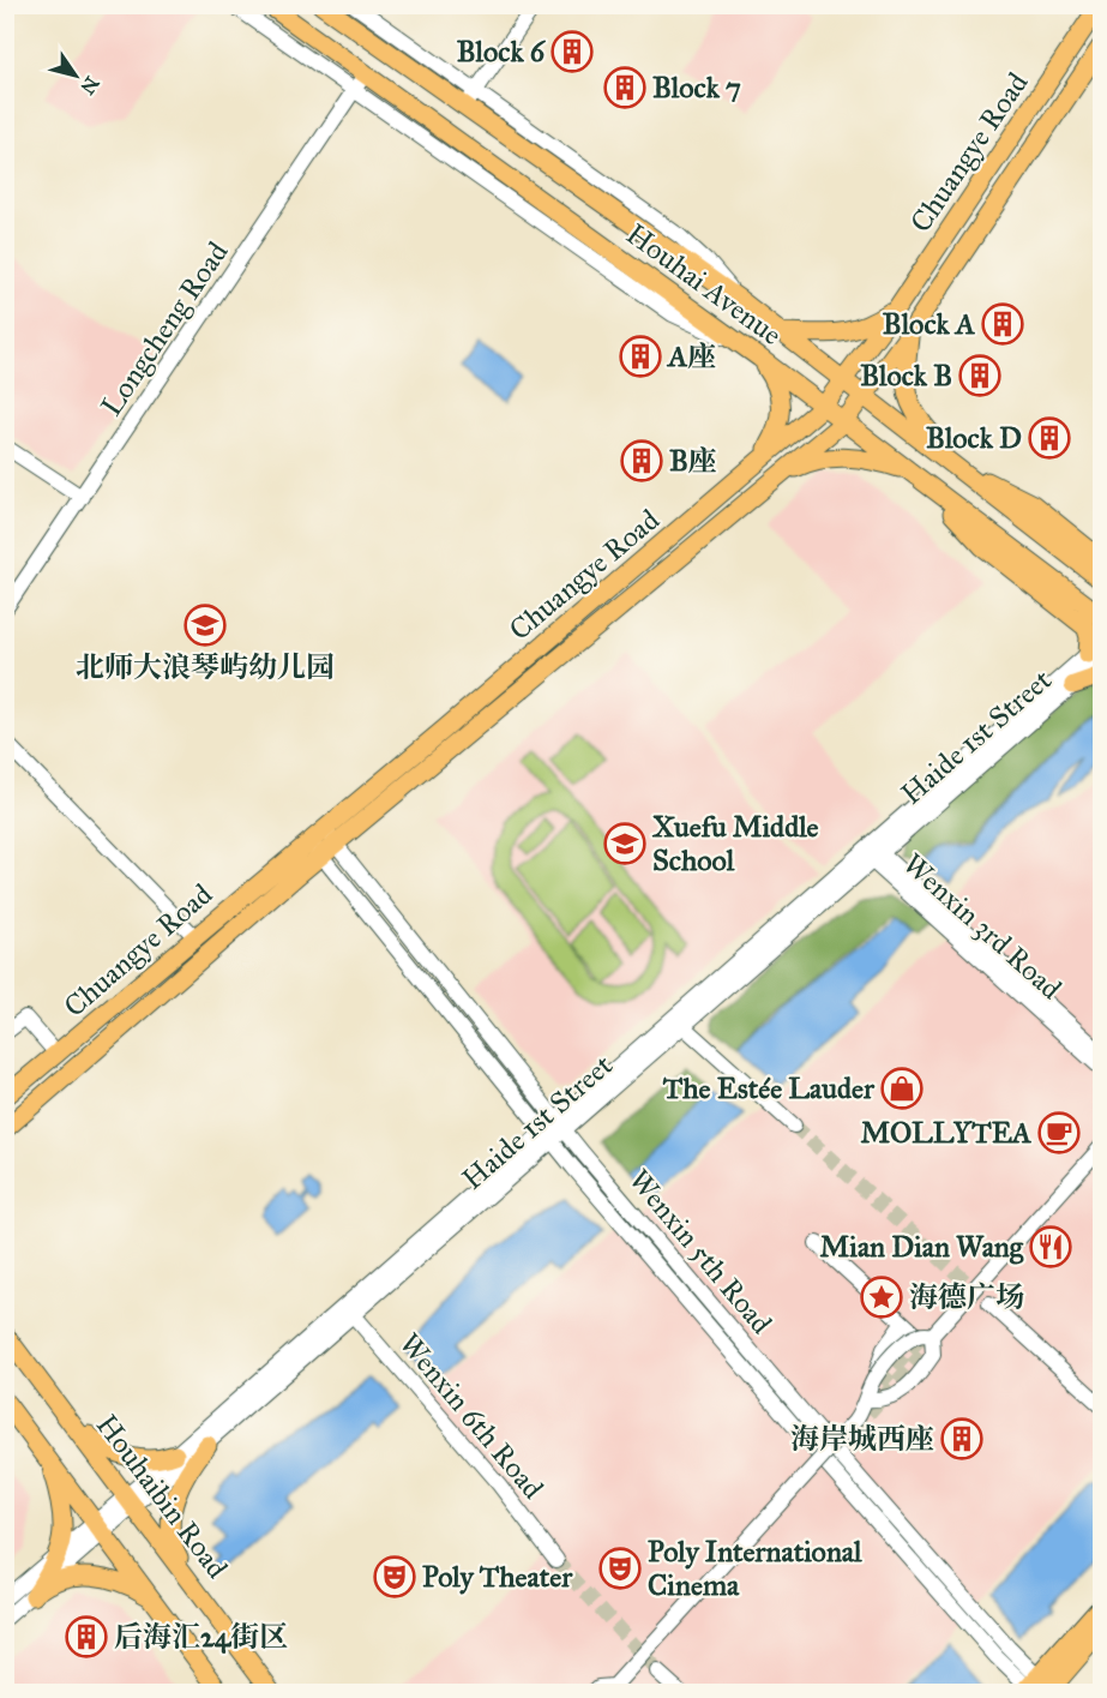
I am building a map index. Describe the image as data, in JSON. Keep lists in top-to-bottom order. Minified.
{"streets":{"main road":["Chuangye Road","Houhai Avenue","Houhaibin Road"],"street":["Longcheng Road","Haide 1st Street","Wenxin 3rd Road","Wenxin 5th Road","Wenxin 6th Road"]},"crossings":[["Chuangye Road","Houhai Avenue"],["Chuangye Road","Wenxin 5th Road"],["Houhai Avenue","Longcheng Road"],["Haide 1st Street","Wenxin 3rd Road"],["Haide 1st Street","Wenxin 5th Road"],["Haide 1st Street","Wenxin 6th Road"],["Haide 1st Street","Houhaibin Road"]],"places":{"building":["Block 6","Block 7","Block A","A座","Block B","Block D","B座","海岸城西座","后海汇24街区"],"school or university":["北师大浪琴屿幼儿园","Xuefu Middle School"],"shop":["The Estée Lauder"],"cafe":["MOLLYTEA"],"restaurant":["Mian Dian Wang"],"place":["海德广场"],"theatre":["Poly International Cinema","Poly Theater"]},"north":"bottom right"}
